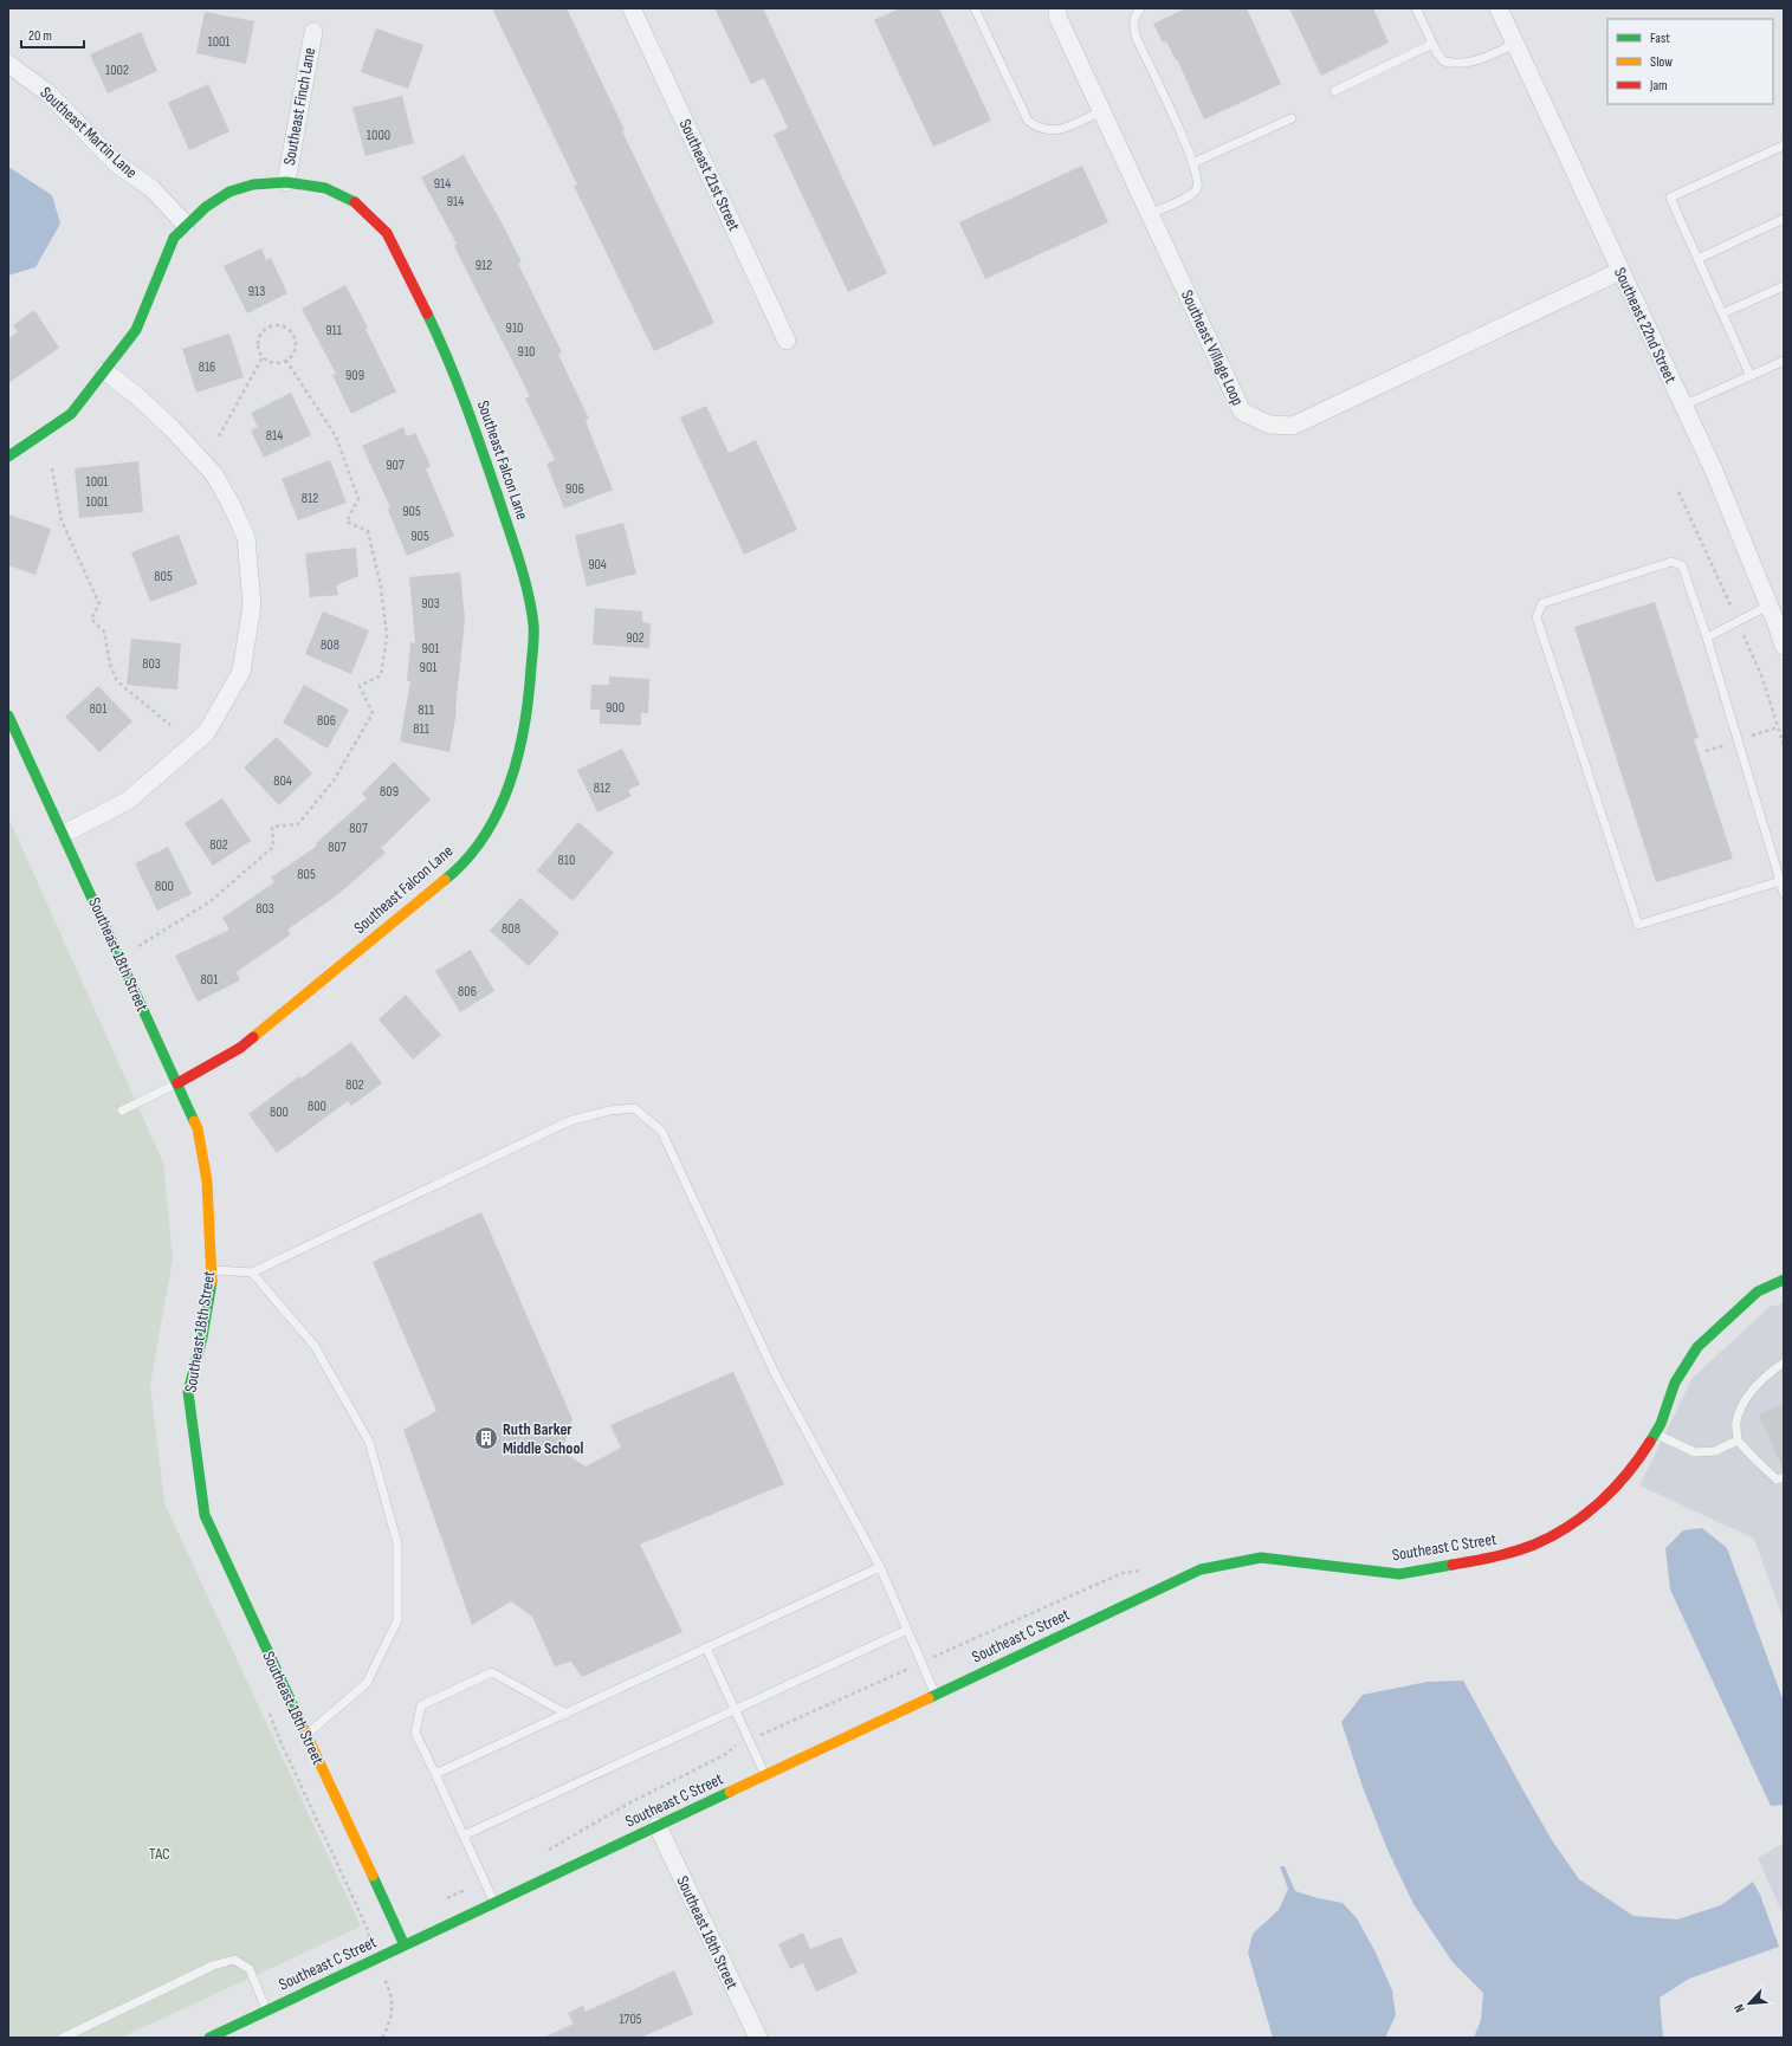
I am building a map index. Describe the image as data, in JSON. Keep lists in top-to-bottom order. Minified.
{"streets":{"street":["Southeast Finch Lane","Southeast Martin Lane","Southeast 21st Street","Southeast 22nd Street","Southeast Village Loop","Southeast Falcon Lane","Southeast 18th Street","Southeast C Street"]},"crossings":[["Southeast Finch Lane","Southeast Falcon Lane"],["Southeast Martin Lane","Southeast Falcon Lane"],["Southeast 22nd Street","Southeast Village Loop"],["Southeast Falcon Lane","Southeast 18th Street"],["Southeast 18th Street","Southeast C Street"]],"parks":["TAC"],"places":{"building":["Ruth Barker Middle School"]},"house_numbers":["1001","1002","1000","914","914","912","913","910","911","910","816","909","814","907","1001","906","812","1001","905","905","904","805","903","902","808","901","803","901","900","801","811","806","811","804","812","809","807","802","807","810","805","800","803","808","801","806","802","800","800","1705"],"legend":["Fast","Slow","Jam"],"scale_bar":"20 m","north":"bottom left"}
